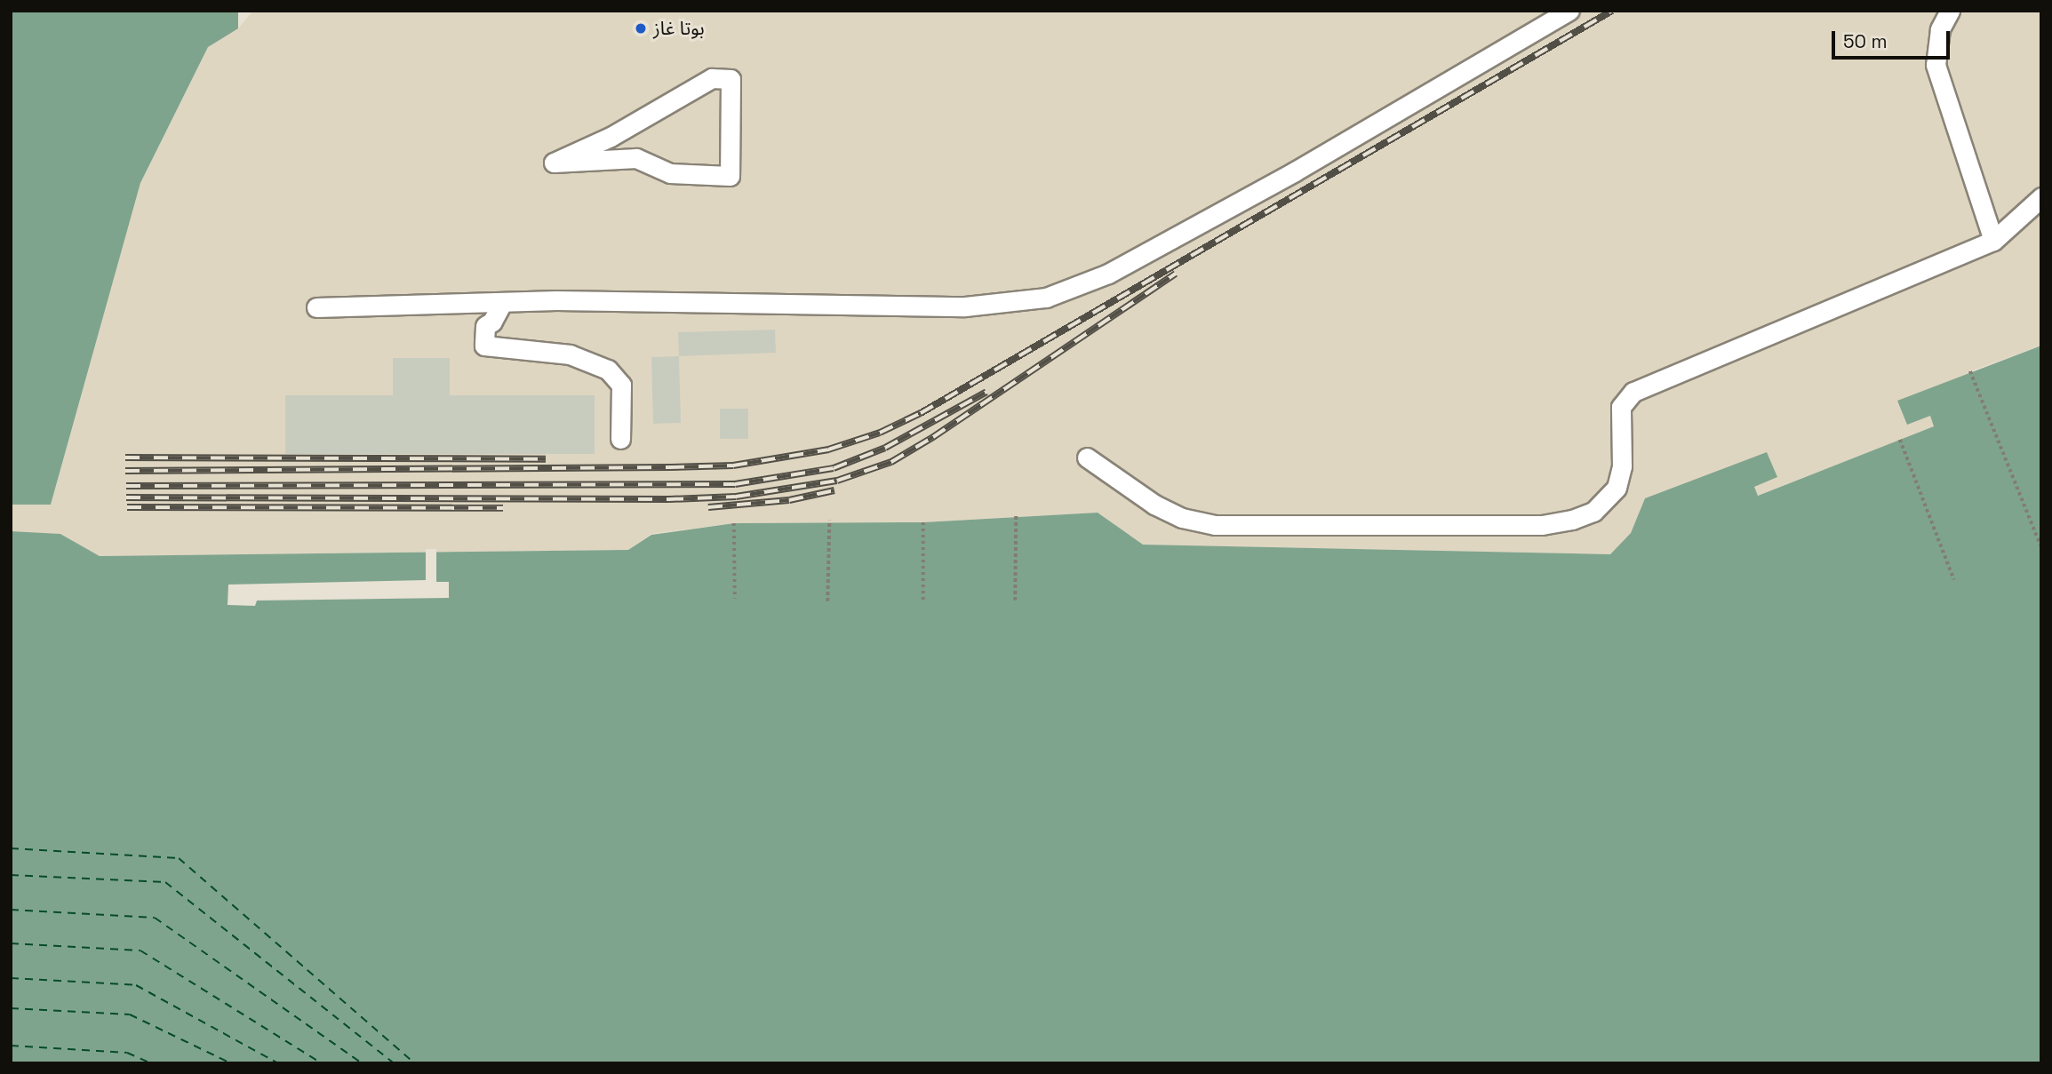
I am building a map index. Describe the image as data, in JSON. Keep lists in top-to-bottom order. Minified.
{"places":["بوتا غاز"],"scale_bar":"50 m"}
